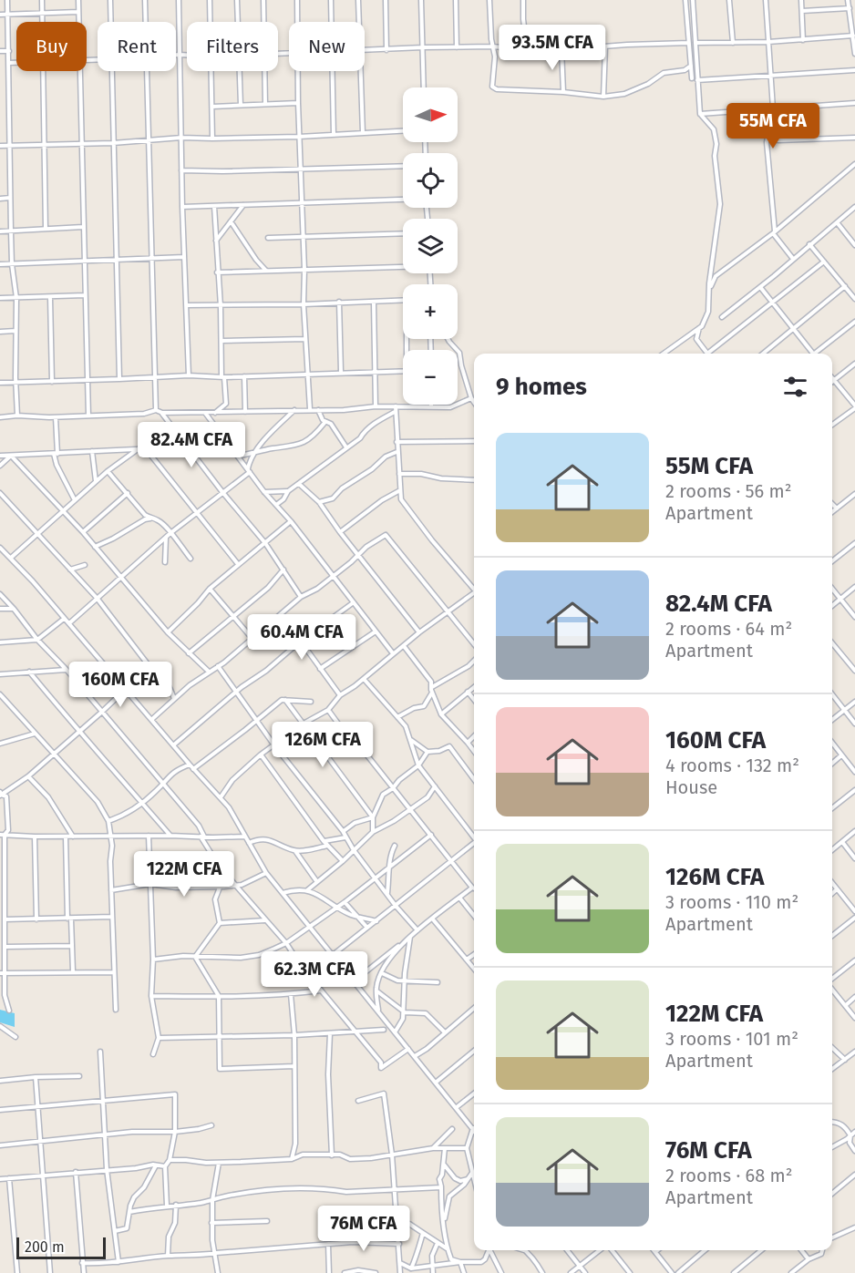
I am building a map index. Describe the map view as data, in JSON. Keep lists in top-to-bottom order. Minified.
{"scale_bar":"200 m","north":"right","page":{"chip":["Buy","Rent","Filters","New"],"price":["93.5M CFA","55M CFA","82.4M CFA","60.4M CFA","160M CFA","126M CFA","122M CFA","62.3M CFA","76M CFA"],"map_buttons":["+","−"],"heading":"9 homes","list":[{"name":"55M CFA","note":"2 rooms · 56 m² · Apartment"},{"name":"82.4M CFA","note":"2 rooms · 64 m² · Apartment"},{"name":"160M CFA","note":"4 rooms · 132 m² · House"},{"name":"126M CFA","note":"3 rooms · 110 m² · Apartment"},{"name":"122M CFA","note":"3 rooms · 101 m² · Apartment"},{"name":"76M CFA","note":"2 rooms · 68 m² · Apartment"}],"scale":"200 m"}}
